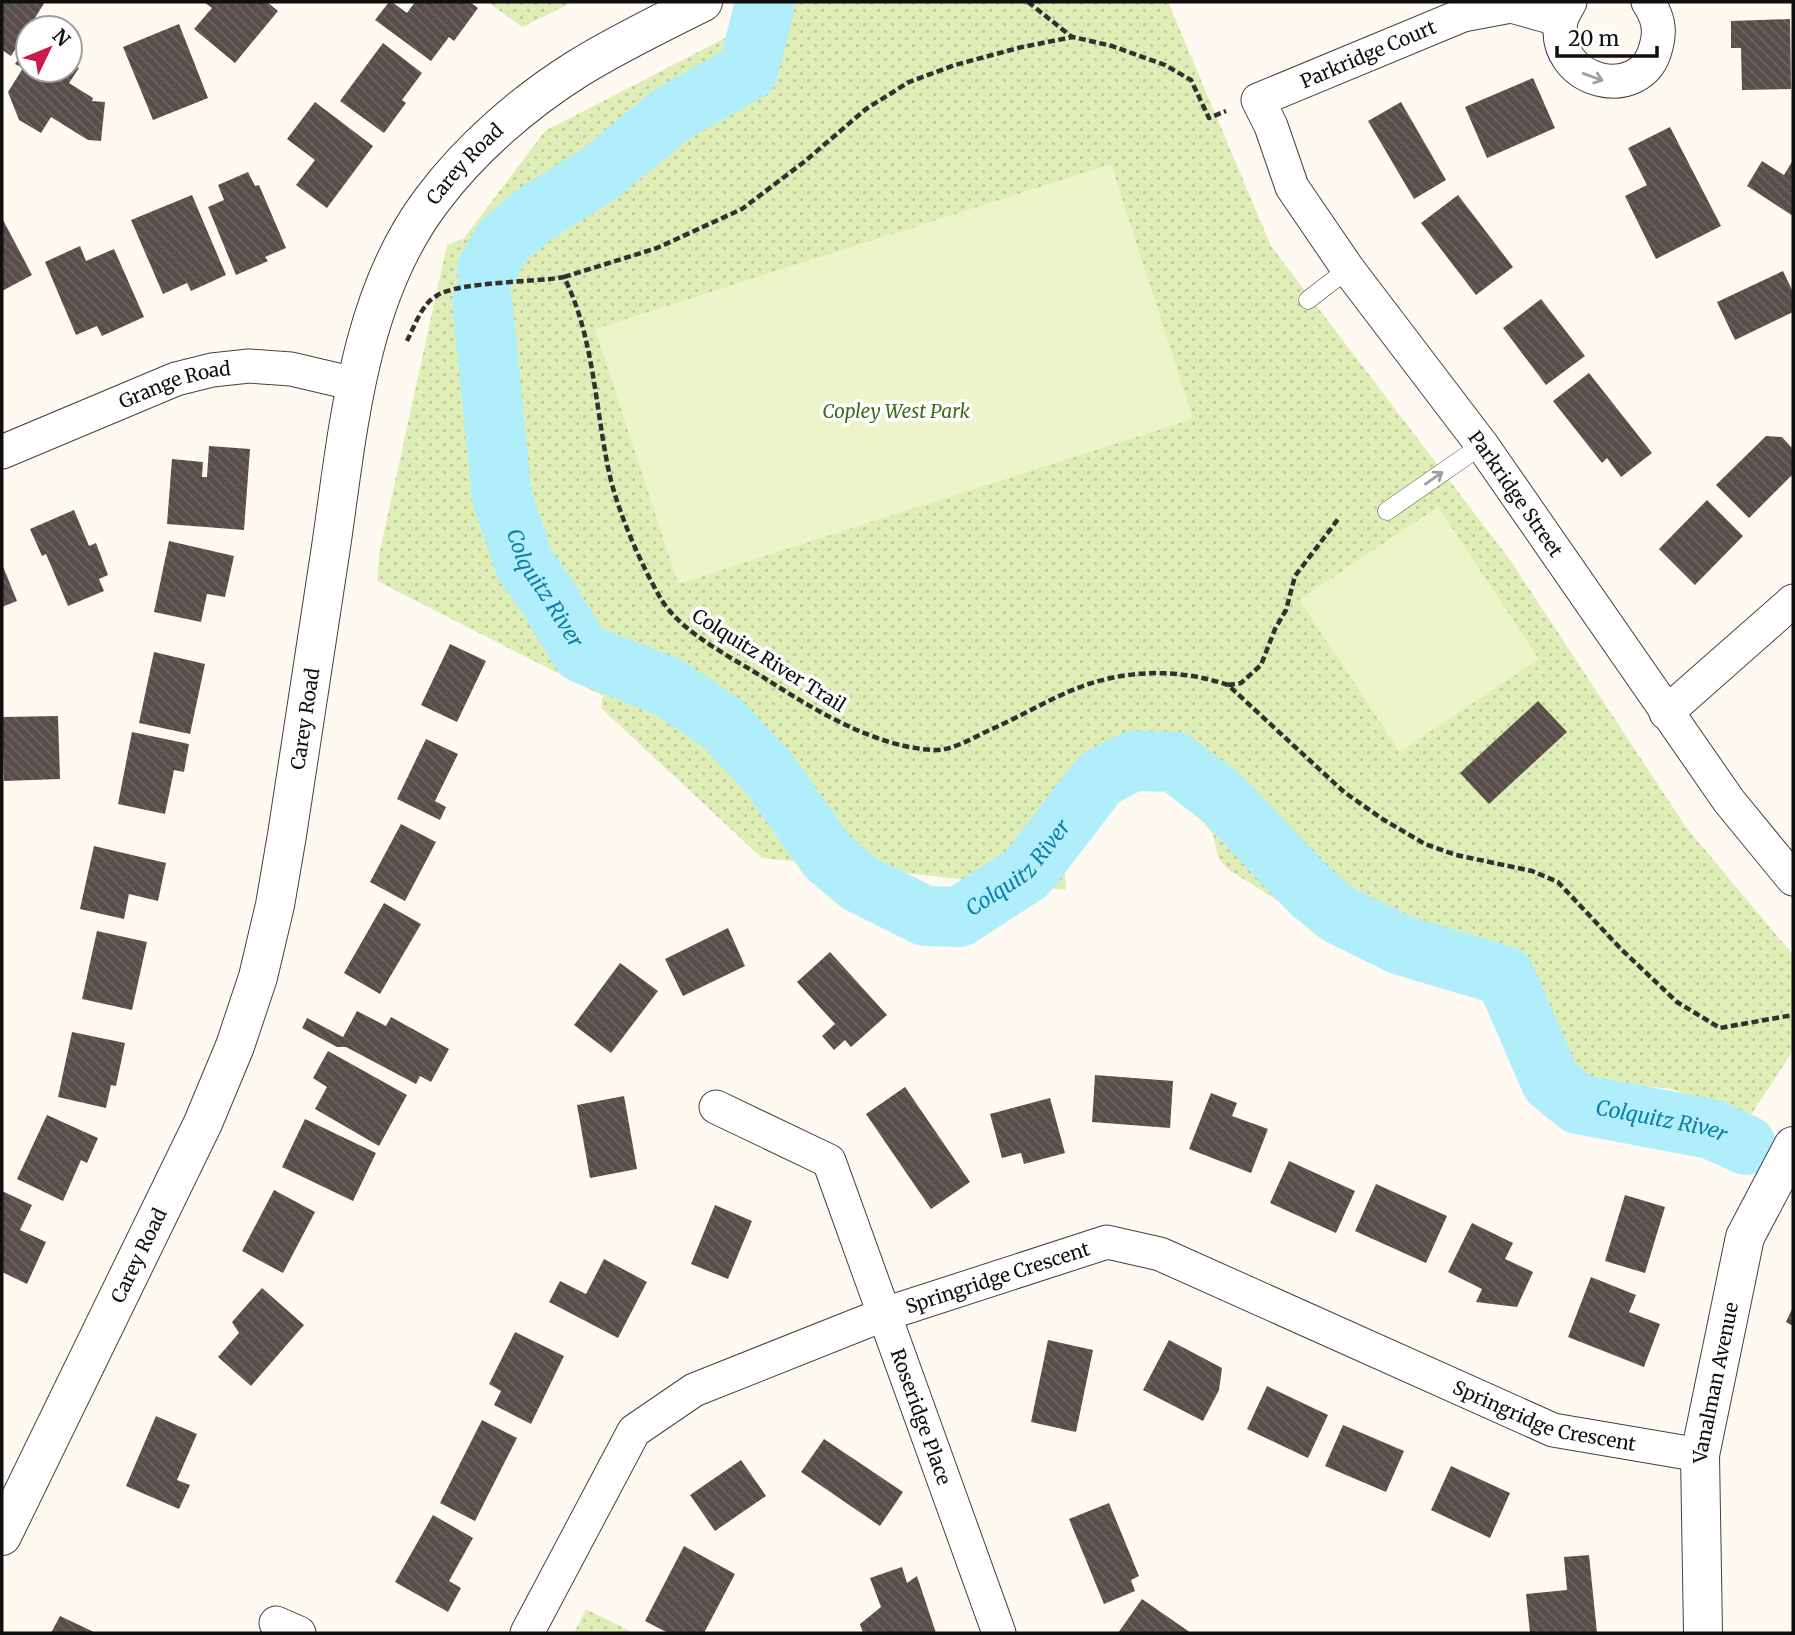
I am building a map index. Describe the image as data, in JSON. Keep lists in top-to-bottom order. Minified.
{"streets":{"street":["Parkridge Court","Carey Road","Grange Road","Parkridge Street","Springridge Crescent","Vanalman Avenue","Roseridge Place"],"path":["Colquitz River Trail"]},"crossings":[["Parkridge Court","Parkridge Street"],["Carey Road","Grange Road"],["Springridge Crescent","Vanalman Avenue"],["Springridge Crescent","Roseridge Place"]],"water":["Colquitz River"],"parks":["Copley West Park"],"scale_bar":"20 m","north":"top right"}
